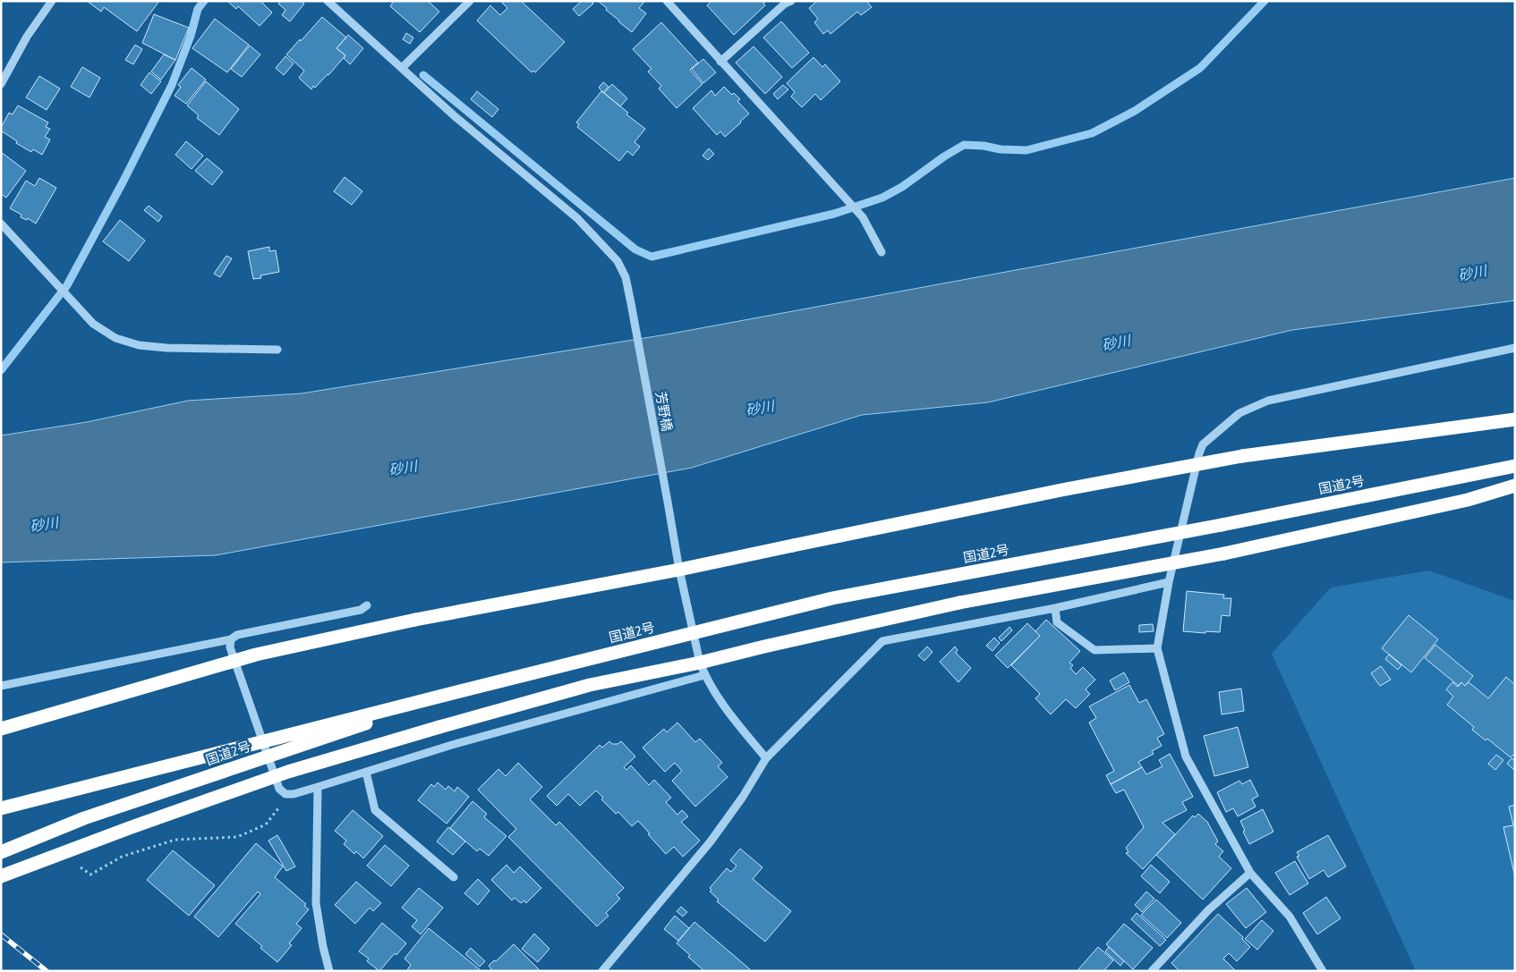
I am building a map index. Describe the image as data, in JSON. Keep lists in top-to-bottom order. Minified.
{"streets":{"highway":["国道2号"],"street":["芳野橋"]},"water":["砂川"]}
